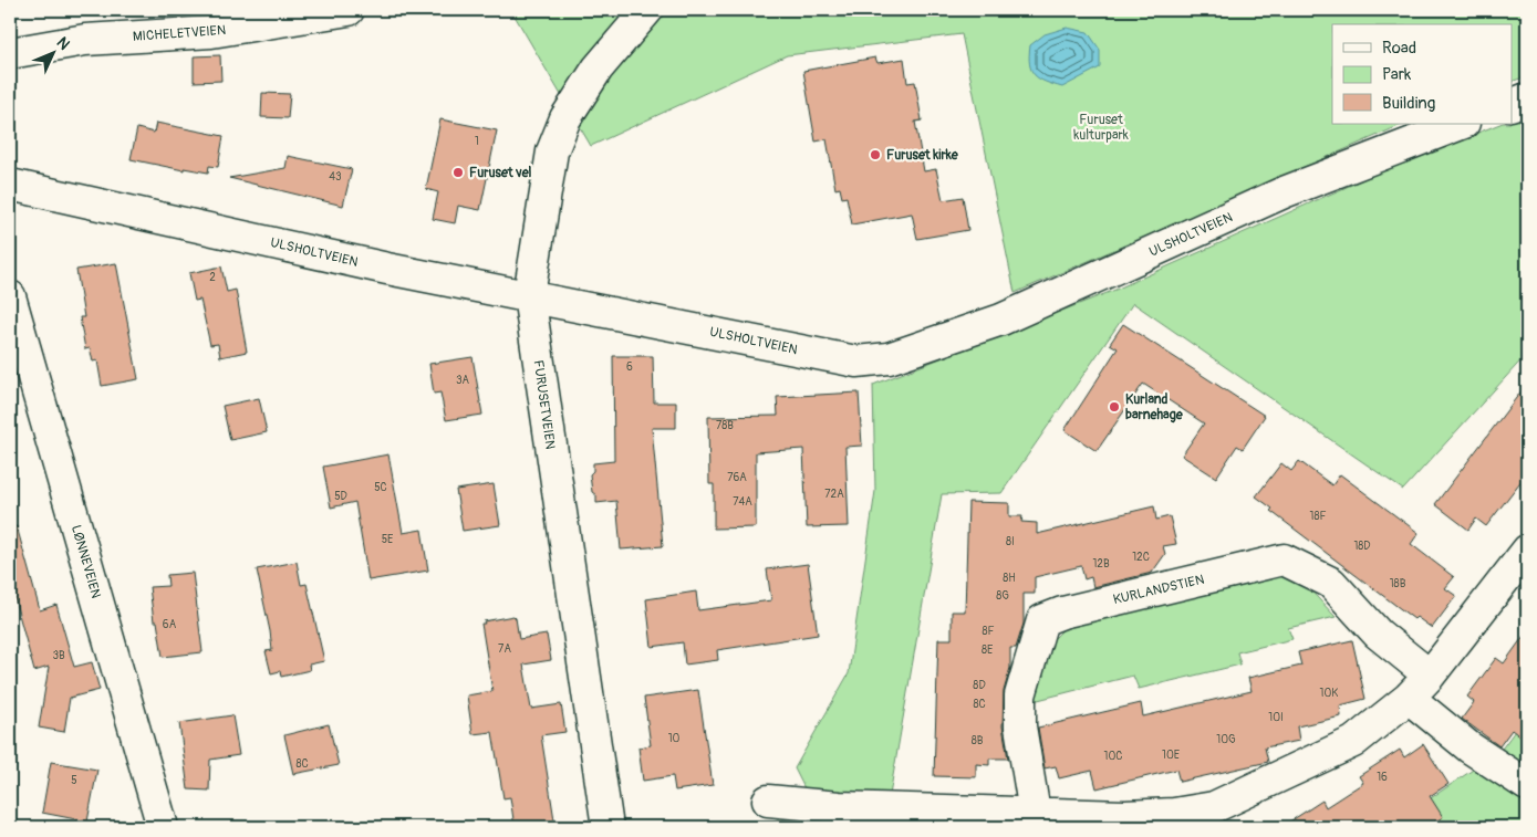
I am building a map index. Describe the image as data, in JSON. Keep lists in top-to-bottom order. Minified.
{"streets":{"street":["MICHELETVEIEN","ULSHOLTVEIEN","FURUSETVEIEN","LØNNEVEIEN","KURLANDSTIEN"]},"crossings":[["ULSHOLTVEIEN","FURUSETVEIEN"]],"parks":["Furuset kulturpark"],"places":["Furuset kirke","Furuset vel","Kurland barnehage"],"house_numbers":["1","43","2","6","3A","78B","76A","5C","72A","5D","74A","18F","5E","8I","18D","12C","12B","8H","18B","8G","6A","8F","7A","8E","3B","8D","10K","8C","10I","10","10G","8B","10E","10C","8C","16","5"],"legend":["Road","Park","Building"],"north":"top right"}
